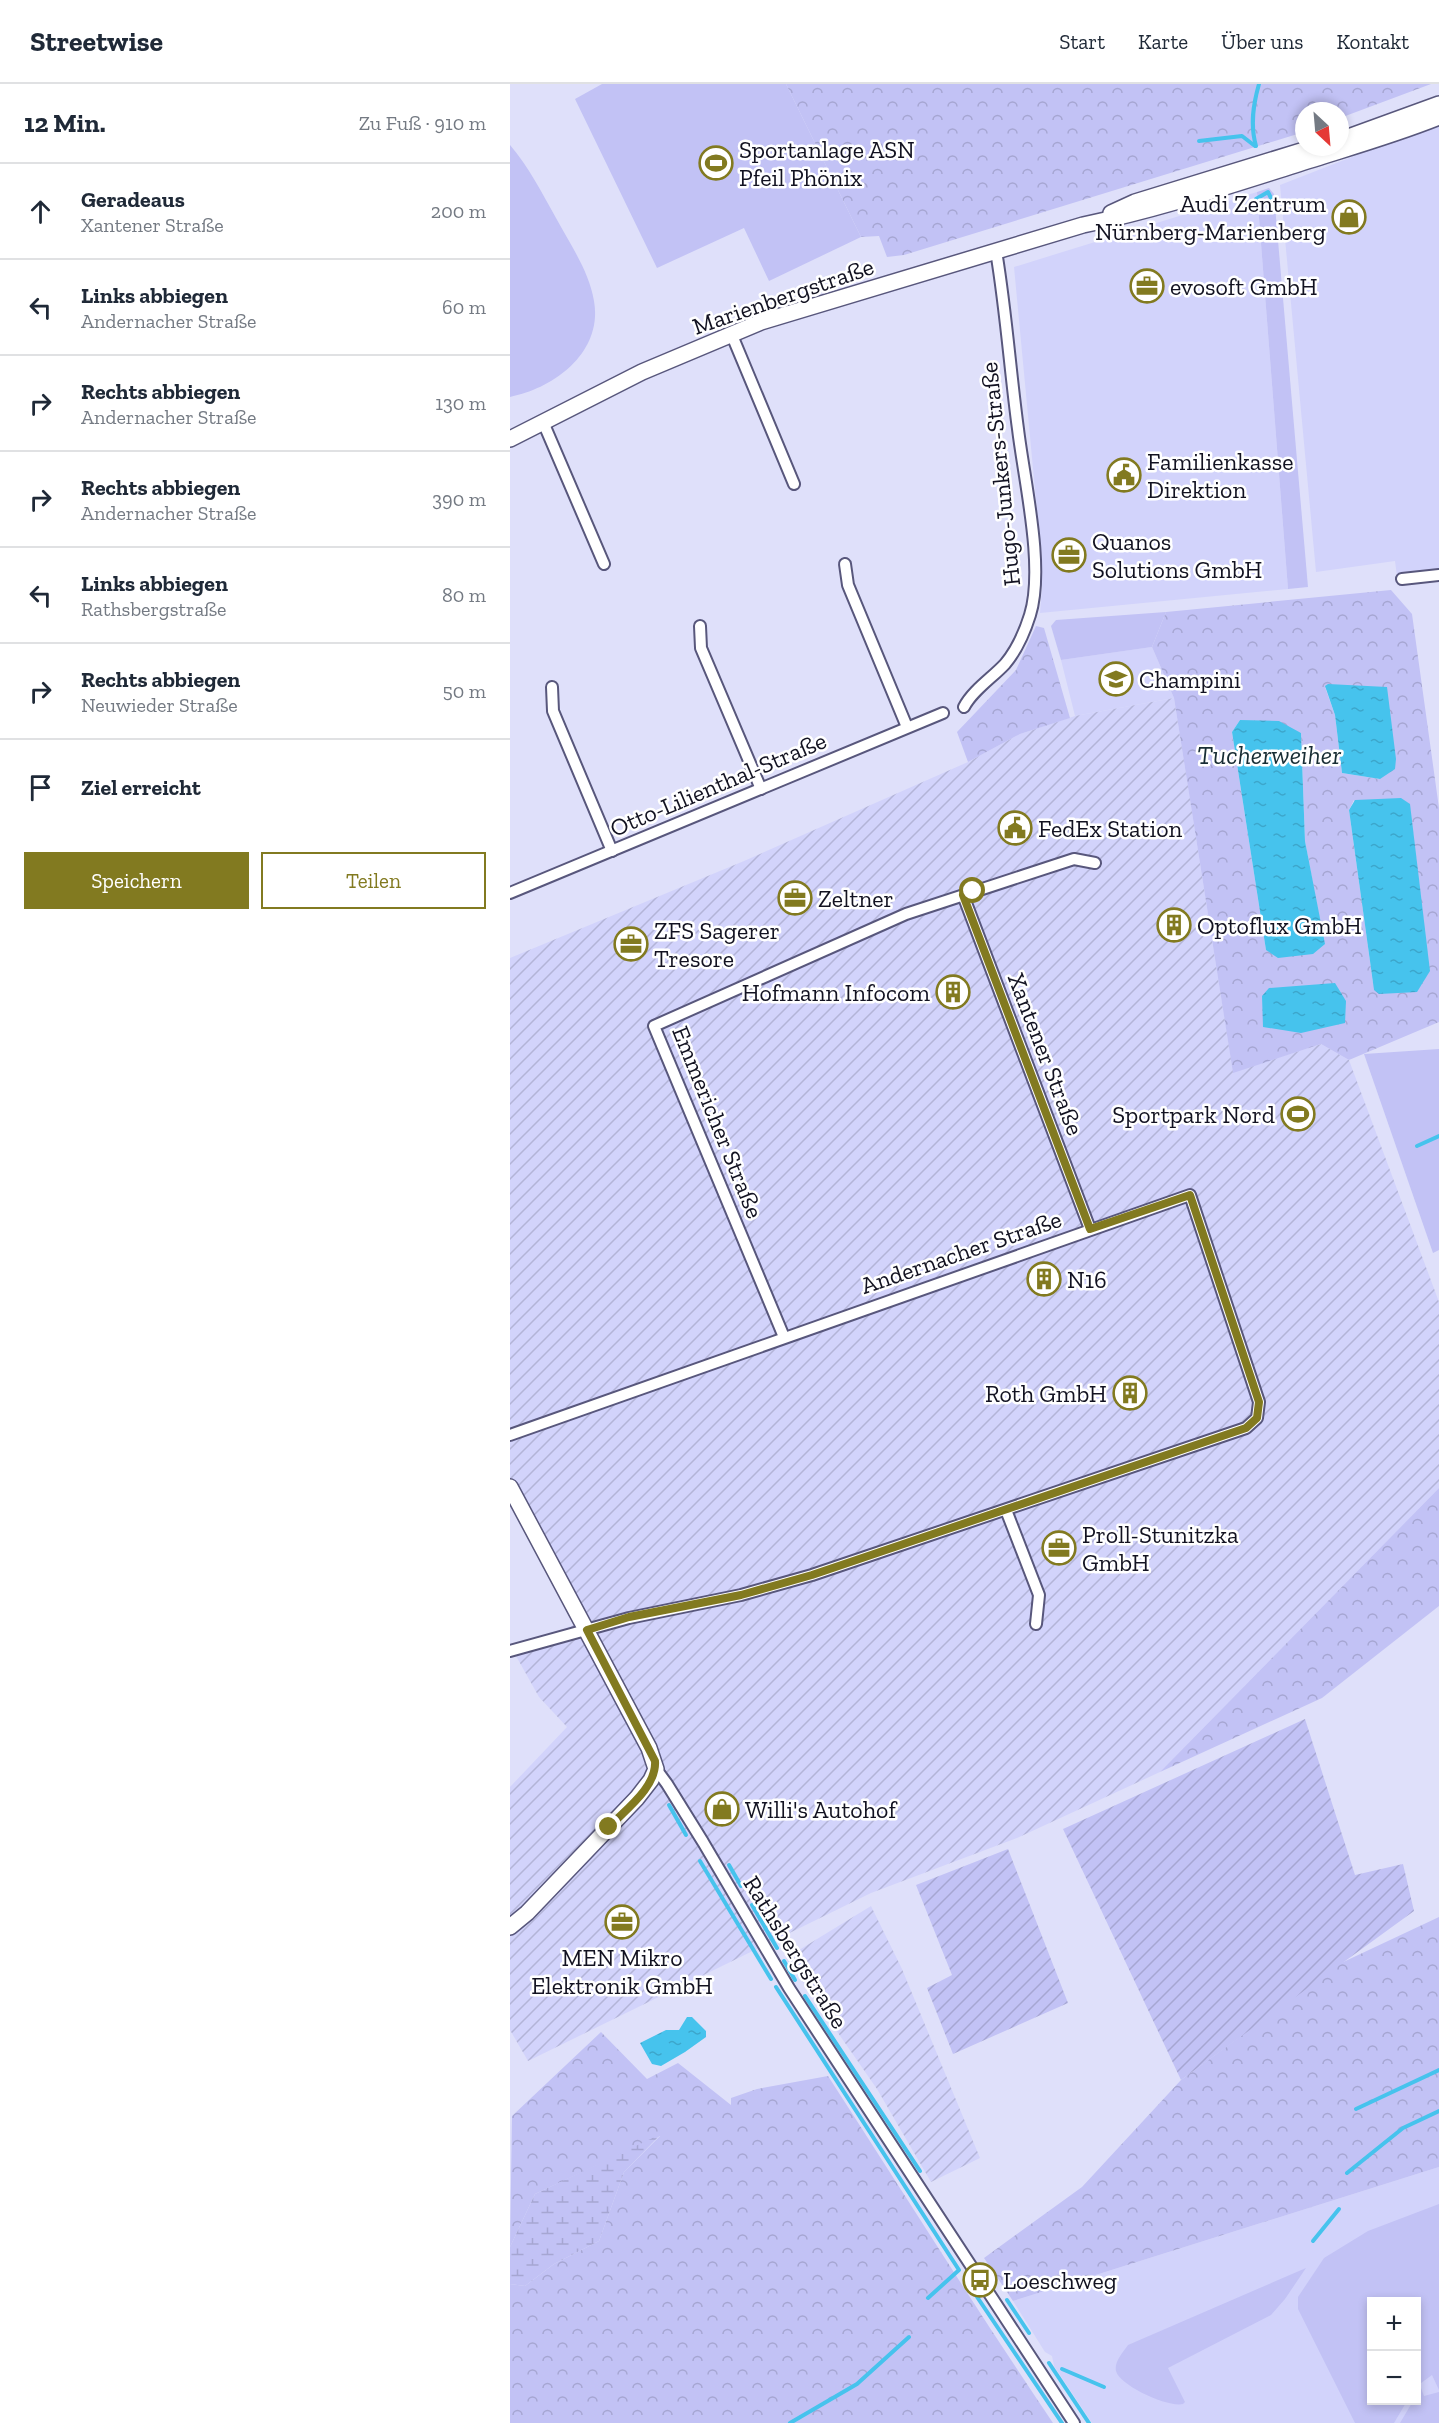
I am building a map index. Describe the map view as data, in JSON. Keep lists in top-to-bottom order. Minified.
{"streets":{"main road":["Marienbergstraße","Rathsbergstraße"],"street":["Hugo-Junkers-Straße","Otto-Lilienthal-Straße","Xantener Straße","Emmericher Straße","Andernacher Straße"]},"crossings":[["Marienbergstraße","Hugo-Junkers-Straße"],["Xantener Straße","Emmericher Straße"],["Xantener Straße","Andernacher Straße"],["Emmericher Straße","Andernacher Straße"],["Andernacher Straße","Rathsbergstraße"]],"water":["Tucherweiher"],"places":{"sports":["Sportanlage ASN Pfeil Phönix","Sportpark Nord"],"shop":["Audi Zentrum Nürnberg-Marienberg","Willi's Autohof"],"office":["evosoft GmbH","Quanos Solutions GmbH","Zeltner","ZFS Sagerer Tresore","Proll-Stunitzka GmbH","MEN Mikro Elektronik GmbH"],"public building":["Familienkasse Direktion","FedEx Station"],"school or university":["Champini"],"building":["Optoflux GmbH","Hofmann Infocom","N16","Roth GmbH"],"bus stop":["Loeschweg"]},"north":"bottom right","page":{"header":"Streetwise","nav":["Start","Karte","Über uns","Kontakt"],"heading":["12 Min.","Zu Fuß · 910 m"],"list":[["Geradeaus","Xantener Straße","200 m"],["Links abbiegen","Andernacher Straße","60 m"],["Rechts abbiegen","Andernacher Straße","130 m"],["Rechts abbiegen","Andernacher Straße","390 m"],["Links abbiegen","Rathsbergstraße","80 m"],["Rechts abbiegen","Neuwieder Straße","50 m"],"Ziel erreicht"],"buttons":["Speichern","Teilen"],"map_buttons":["+","−"]}}
